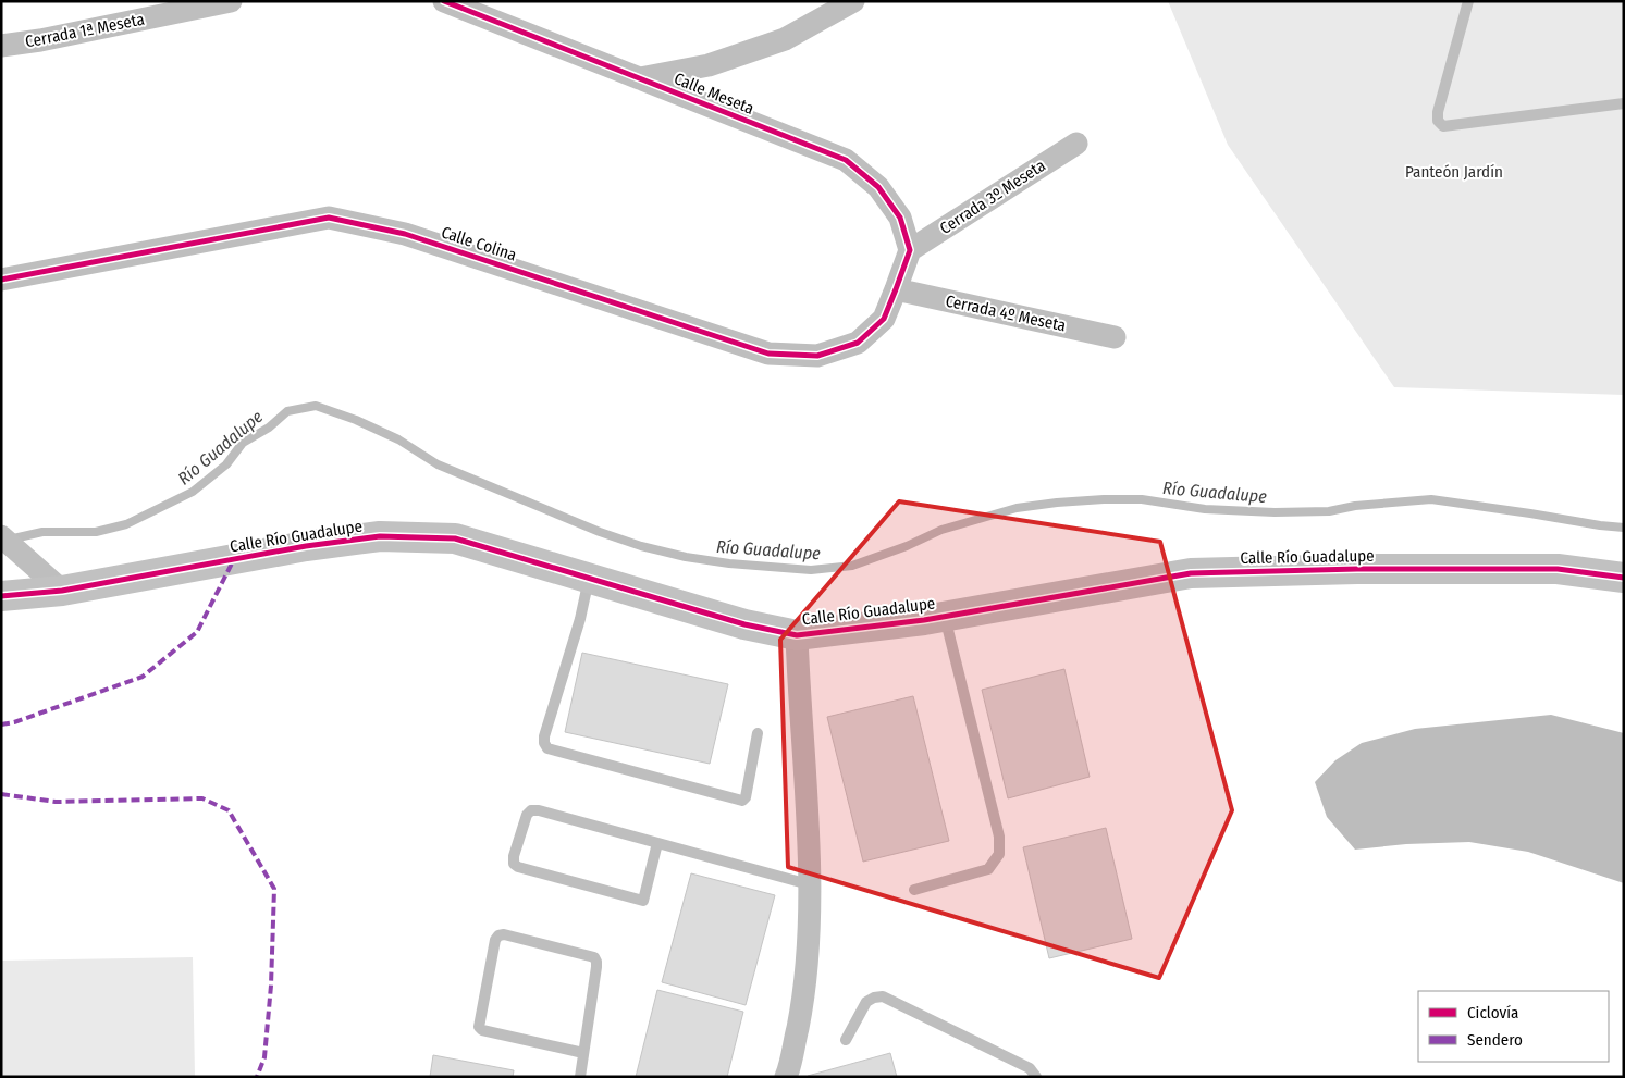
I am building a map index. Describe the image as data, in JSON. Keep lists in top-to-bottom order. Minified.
{"streets":{"street":["Cerrada 1ª Meseta","Calle Meseta","Cerrada 3º Meseta","Calle Colina","Cerrada 4º Meseta","Calle Río Guadalupe"]},"crossings":[["Calle Meseta","Cerrada 3º Meseta"],["Calle Colina","Cerrada 4º Meseta"]],"water":["Río Guadalupe"],"parks":["Panteón Jardín"],"legend":["Ciclovía","Sendero"]}
